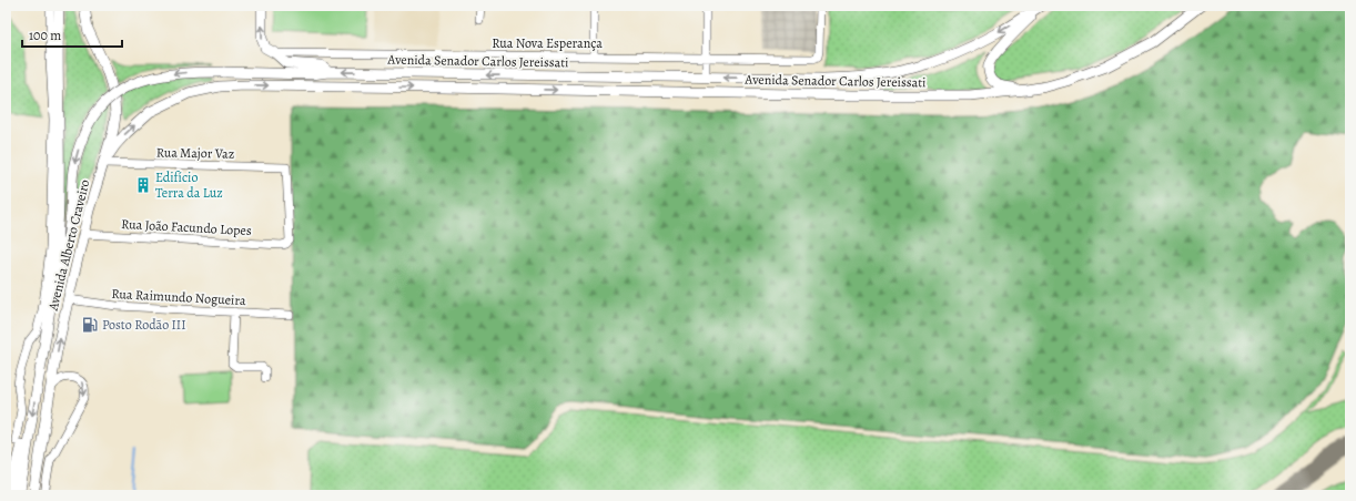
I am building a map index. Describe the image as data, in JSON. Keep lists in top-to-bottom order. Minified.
{"streets":{"main road":["Avenida Senador Carlos Jereissati","Avenida Alberto Craveiro"],"street":["Rua Nova Esperança","Rua Major Vaz","Rua João Facundo Lopes","Rua Raimundo Nogueira"]},"crossings":[["Avenida Senador Carlos Jereissati","Rua Major Vaz"],["Avenida Senador Carlos Jereissati","Avenida Alberto Craveiro"],["Rua Major Vaz","Rua João Facundo Lopes"],["Rua Major Vaz","Avenida Alberto Craveiro"],["Rua João Facundo Lopes","Avenida Alberto Craveiro"],["Avenida Alberto Craveiro","Rua Raimundo Nogueira"]],"places":{"building":["Edifício Terra da Luz"],"fuel station":["Posto Rodão III"]},"scale_bar":"100 m"}
